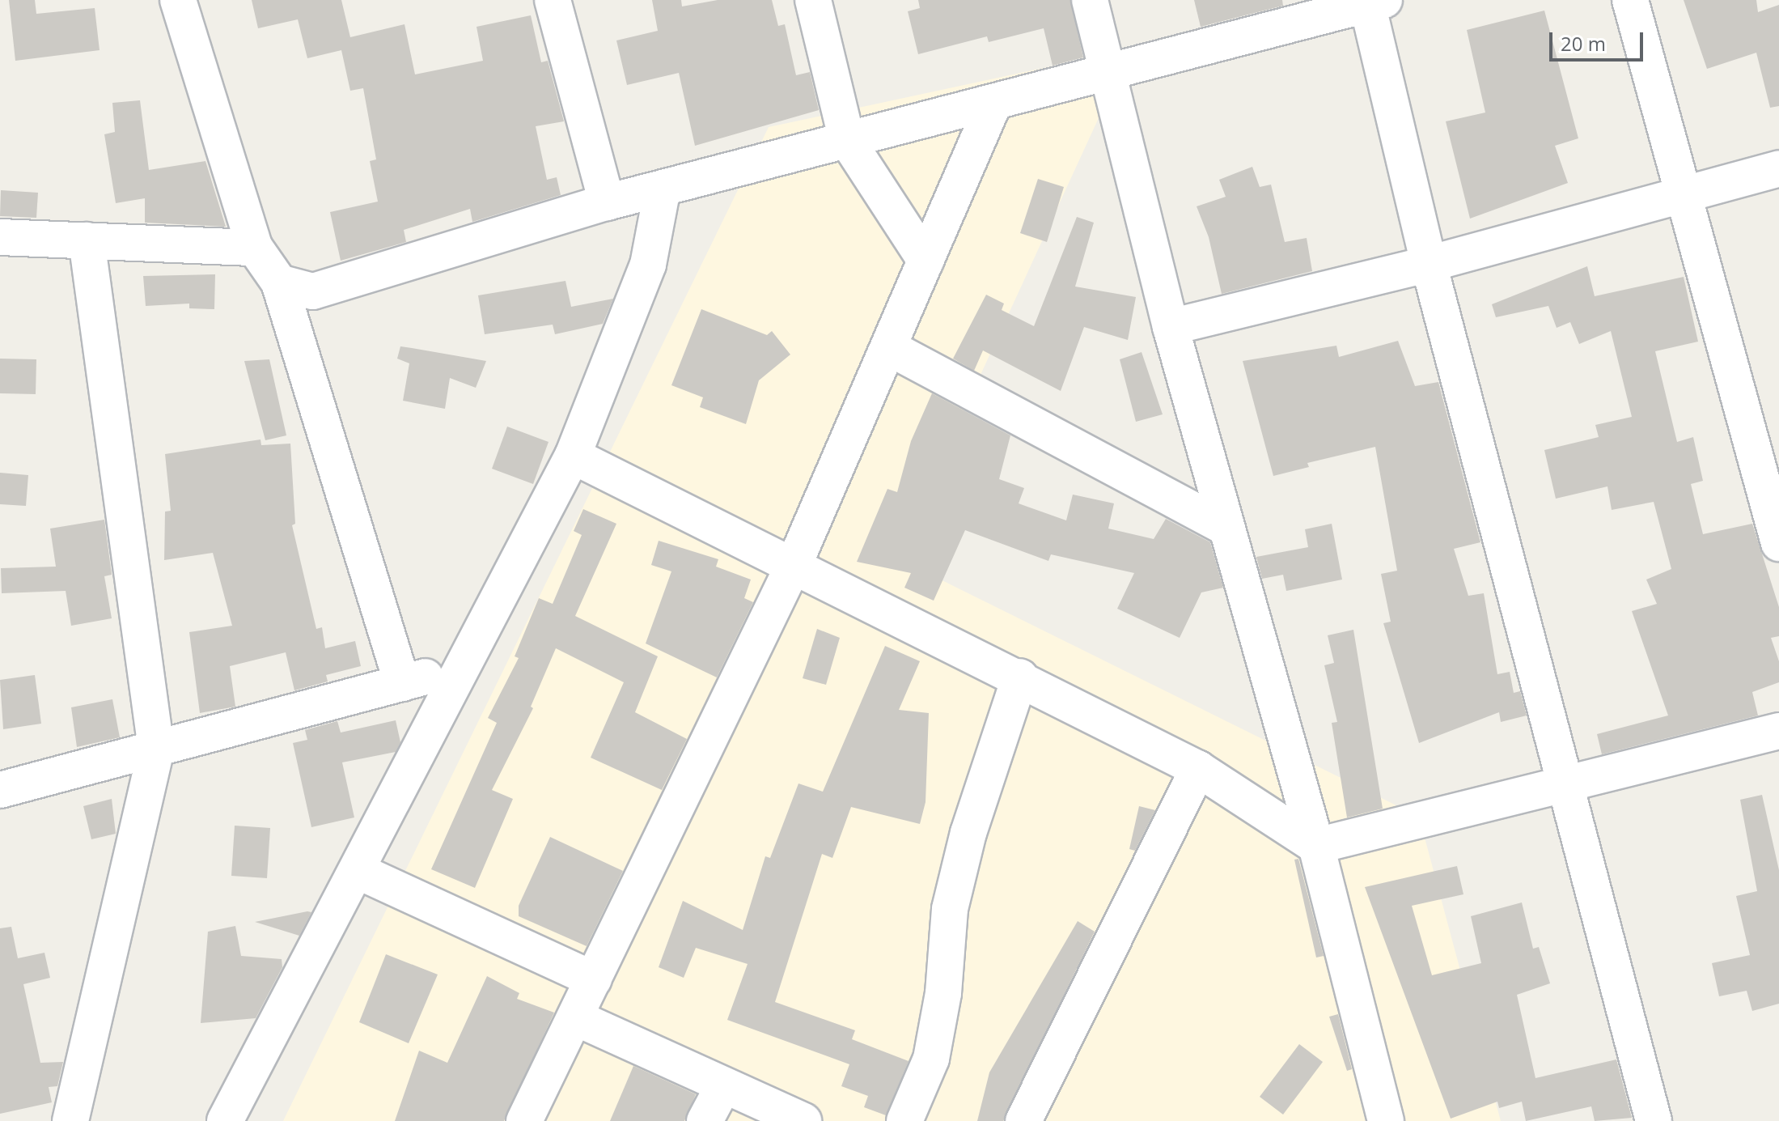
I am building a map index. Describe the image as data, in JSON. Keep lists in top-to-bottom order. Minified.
{"scale_bar":"20 m"}
